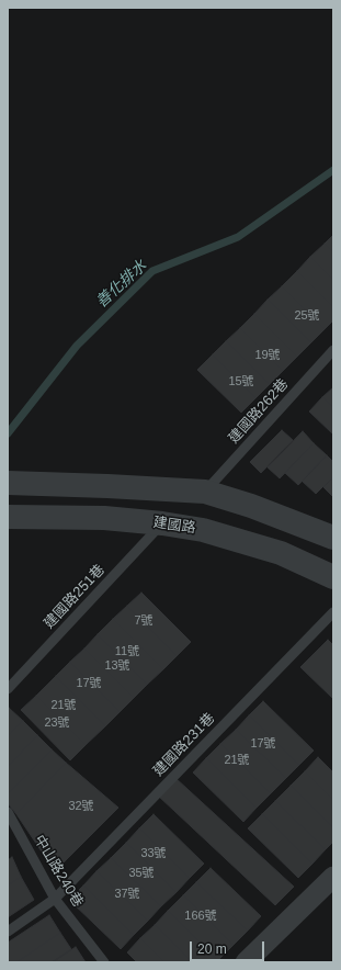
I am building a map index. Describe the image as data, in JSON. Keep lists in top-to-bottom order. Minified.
{"streets":{"street":["建國路"],"lane":["建國路262巷","建國路251巷","建國路231巷","中山路240巷"]},"crossings":[["建國路","建國路251巷"],["建國路231巷","中山路240巷"]],"water":["善化排水"],"house_numbers":["25號","19號","15號","7號","11號","13號","17號","21號","23號","17號","21號","32號","33號","35號","37號","166號"],"scale_bar":"20 m"}
